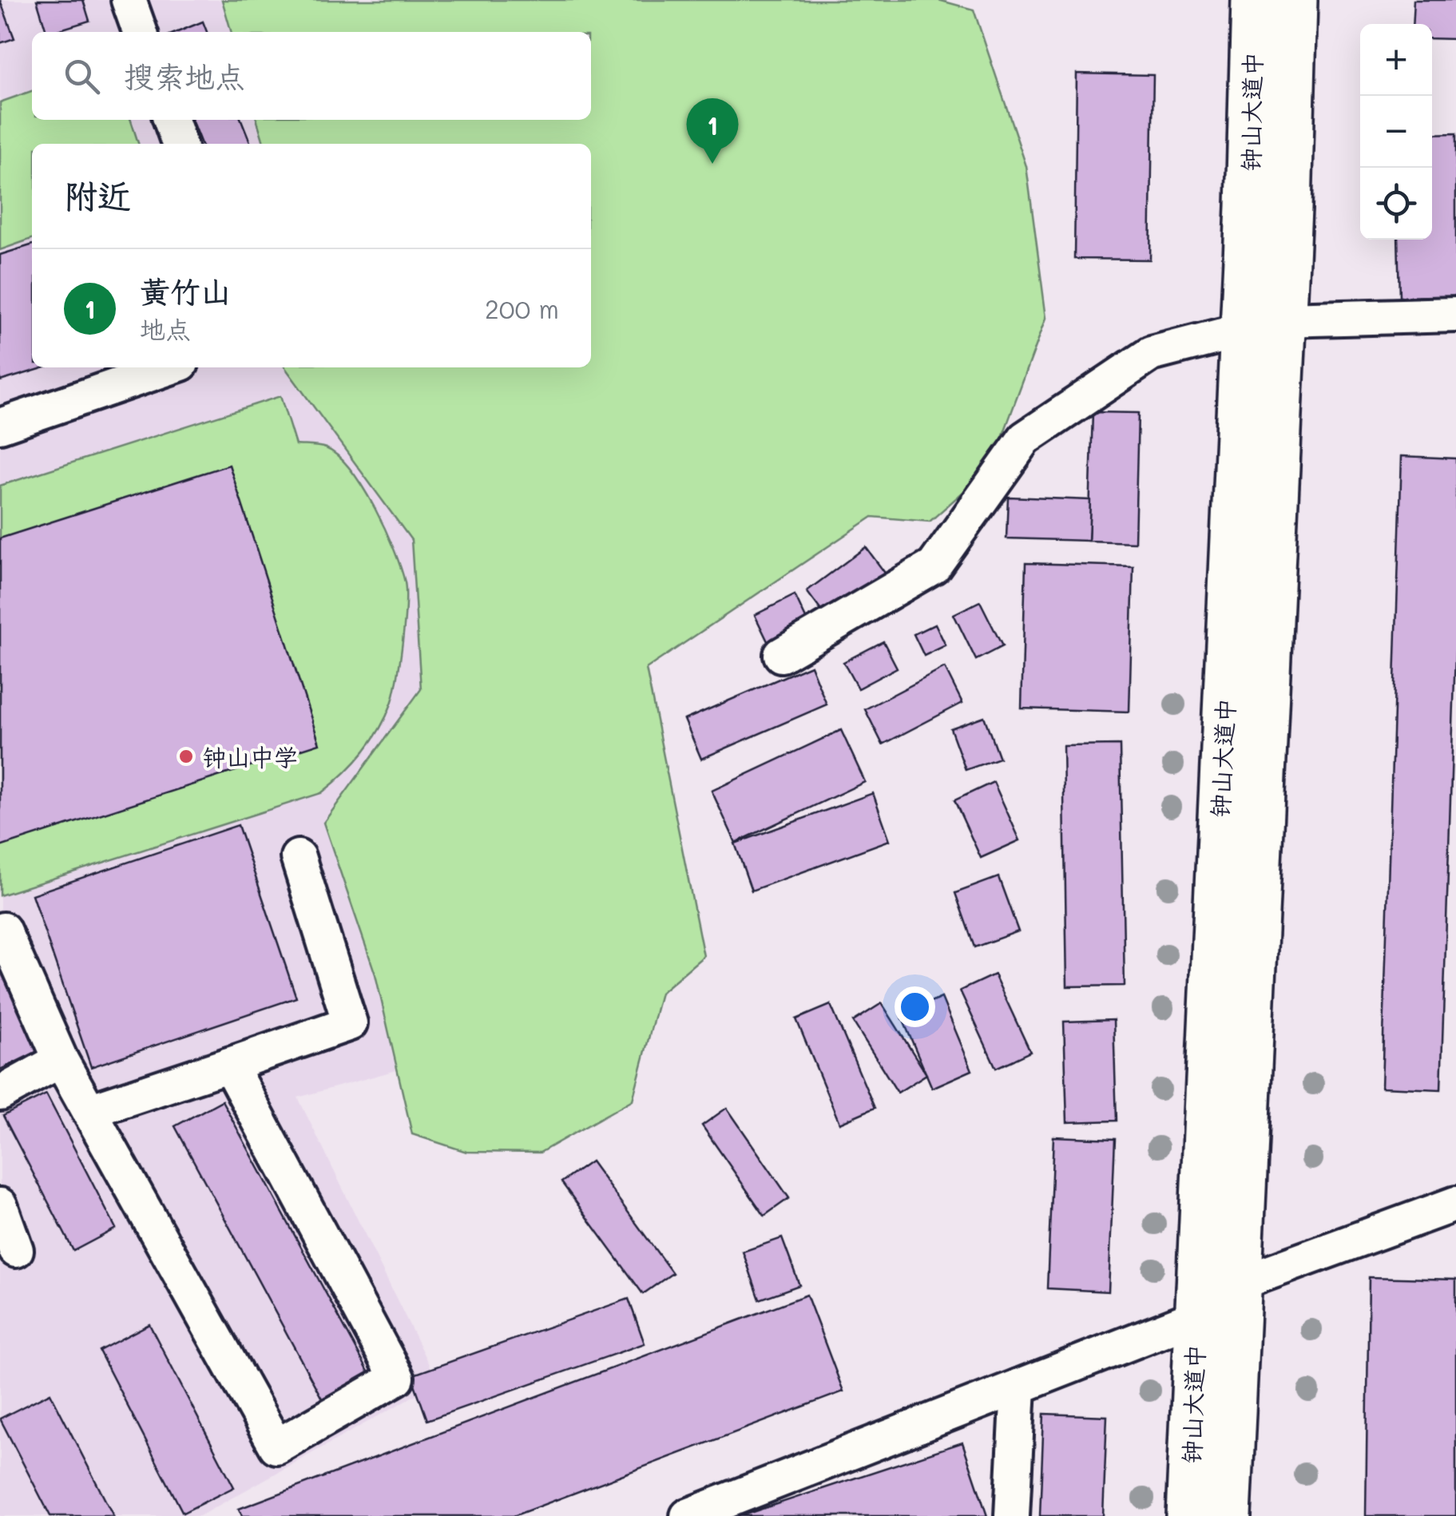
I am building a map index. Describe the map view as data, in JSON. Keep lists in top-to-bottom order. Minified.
{"streets":{"highway":["钟山大道中"]},"places":["钟山中学"],"page":{"map_buttons":["+","−"],"search":"搜索地点","pins":"1","heading":"附近","list":[{"mark":"1","name":"黄竹山","note":"地点","value":"200 m"}]}}
